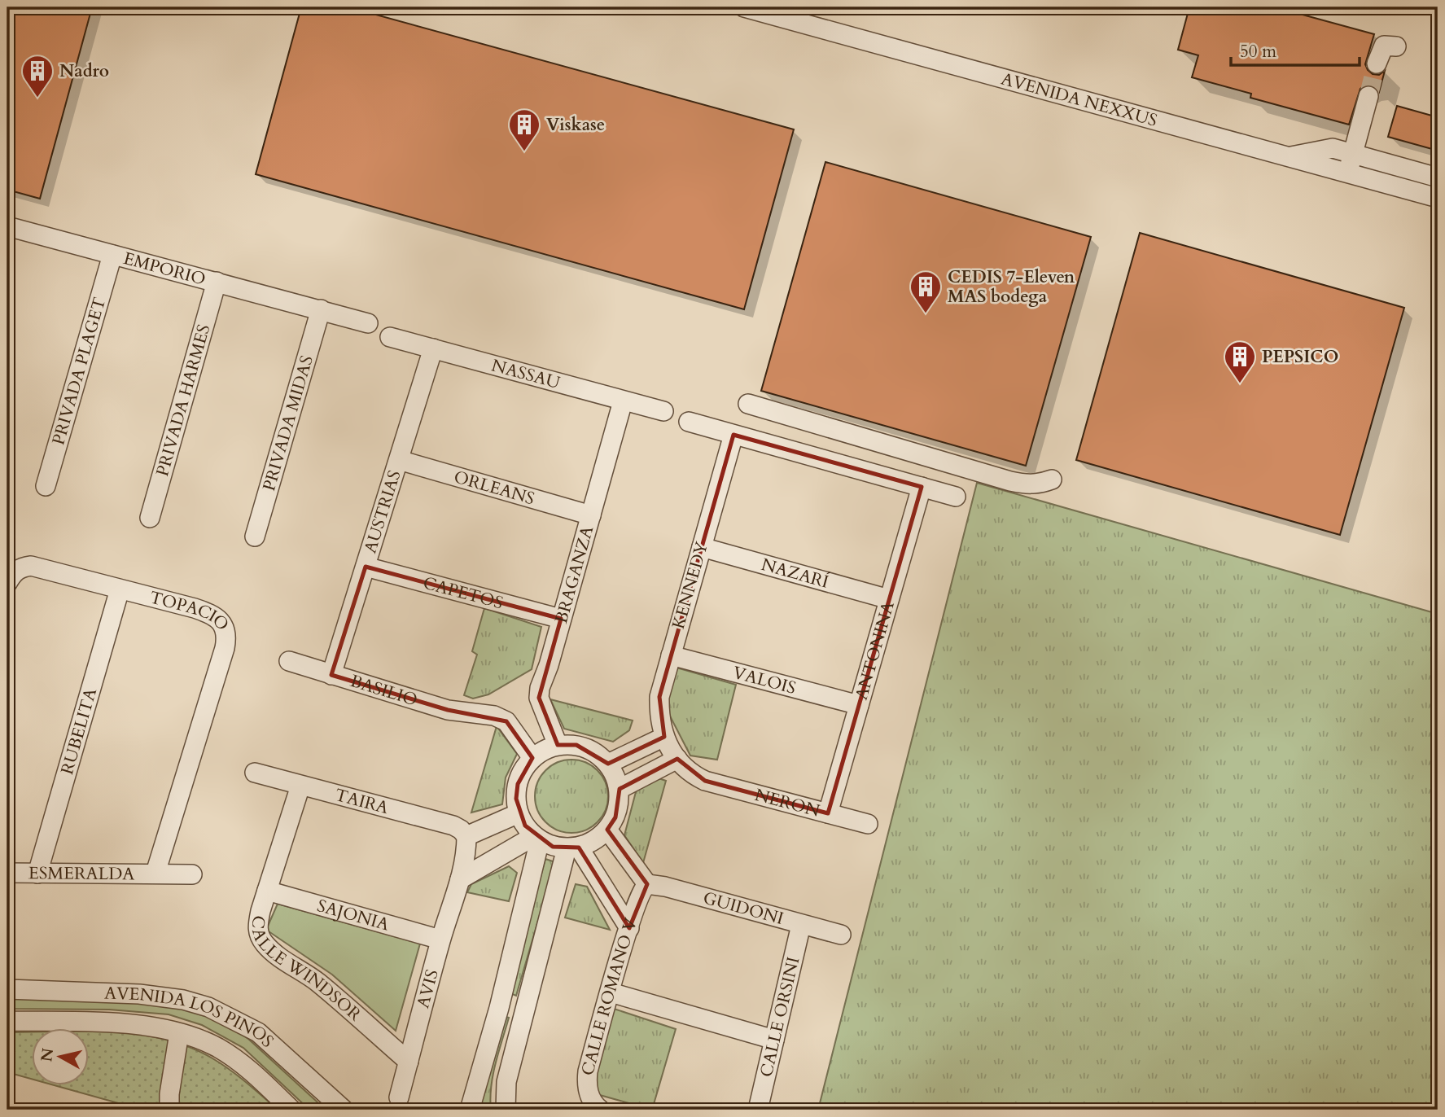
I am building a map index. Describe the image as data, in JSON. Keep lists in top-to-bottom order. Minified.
{"streets":{"street":["AVENIDA NEXXUS","EMPORIO","PRIVADA PLAGET","NASSAU","PRIVADA HARMES","PRIVADA MIDAS","ORLEANS","AUSTRIAS","NAZARÍ","BRAGANZA","KENNEDY","CAPETOS","TOPACIO","ANTONINA","VALOIS","BASILIO","RUBELITA","TAIRA","NERON","ESMERALDA","GUIDONI","SAJONIA","CALLE WINDSOR","AVIS","CALLE ROMANO V","CALLE ORSINI","AVENIDA LOS PINOS"]},"crossings":[["EMPORIO","PRIVADA PLAGET"],["EMPORIO","PRIVADA HARMES"],["EMPORIO","PRIVADA MIDAS"],["NASSAU","AUSTRIAS"],["NASSAU","BRAGANZA"],["ORLEANS","AUSTRIAS"],["ORLEANS","BRAGANZA"],["AUSTRIAS","CAPETOS"],["AUSTRIAS","BASILIO"],["NAZARÍ","KENNEDY"],["NAZARÍ","ANTONINA"],["BRAGANZA","CAPETOS"],["BRAGANZA","BASILIO"],["KENNEDY","VALOIS"],["KENNEDY","NERON"],["TOPACIO","RUBELITA"],["TOPACIO","ESMERALDA"],["ANTONINA","VALOIS"],["ANTONINA","NERON"],["RUBELITA","ESMERALDA"],["TAIRA","CALLE WINDSOR"],["TAIRA","AVIS"],["GUIDONI","CALLE ROMANO V"],["GUIDONI","CALLE ORSINI"],["SAJONIA","CALLE WINDSOR"],["SAJONIA","AVIS"],["CALLE WINDSOR","AVIS"]],"places":{"building":["Nadro","Viskase","CEDIS 7-Eleven MAS bodega","PEPSICO"]},"scale_bar":"50 m","north":"left"}
